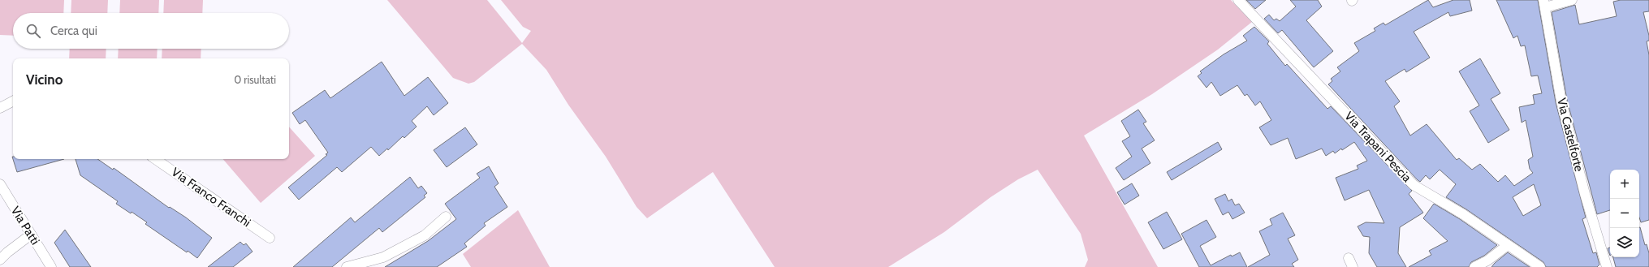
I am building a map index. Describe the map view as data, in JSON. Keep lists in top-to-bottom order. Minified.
{"streets":{"street":["Via Castelforte","Via Trapani Pescia","Via Franco Franchi","Via Patti"]},"page":{"search":"Cerca qui","heading":["Vicino","0 risultati"],"map_buttons":["+","−"]}}
